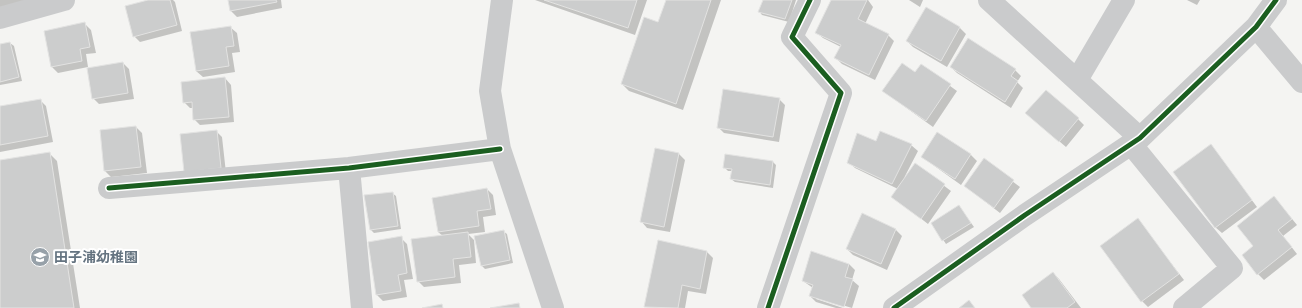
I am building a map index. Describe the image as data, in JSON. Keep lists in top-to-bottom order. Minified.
{"places":{"school or university":["田子浦幼稚園"]}}
